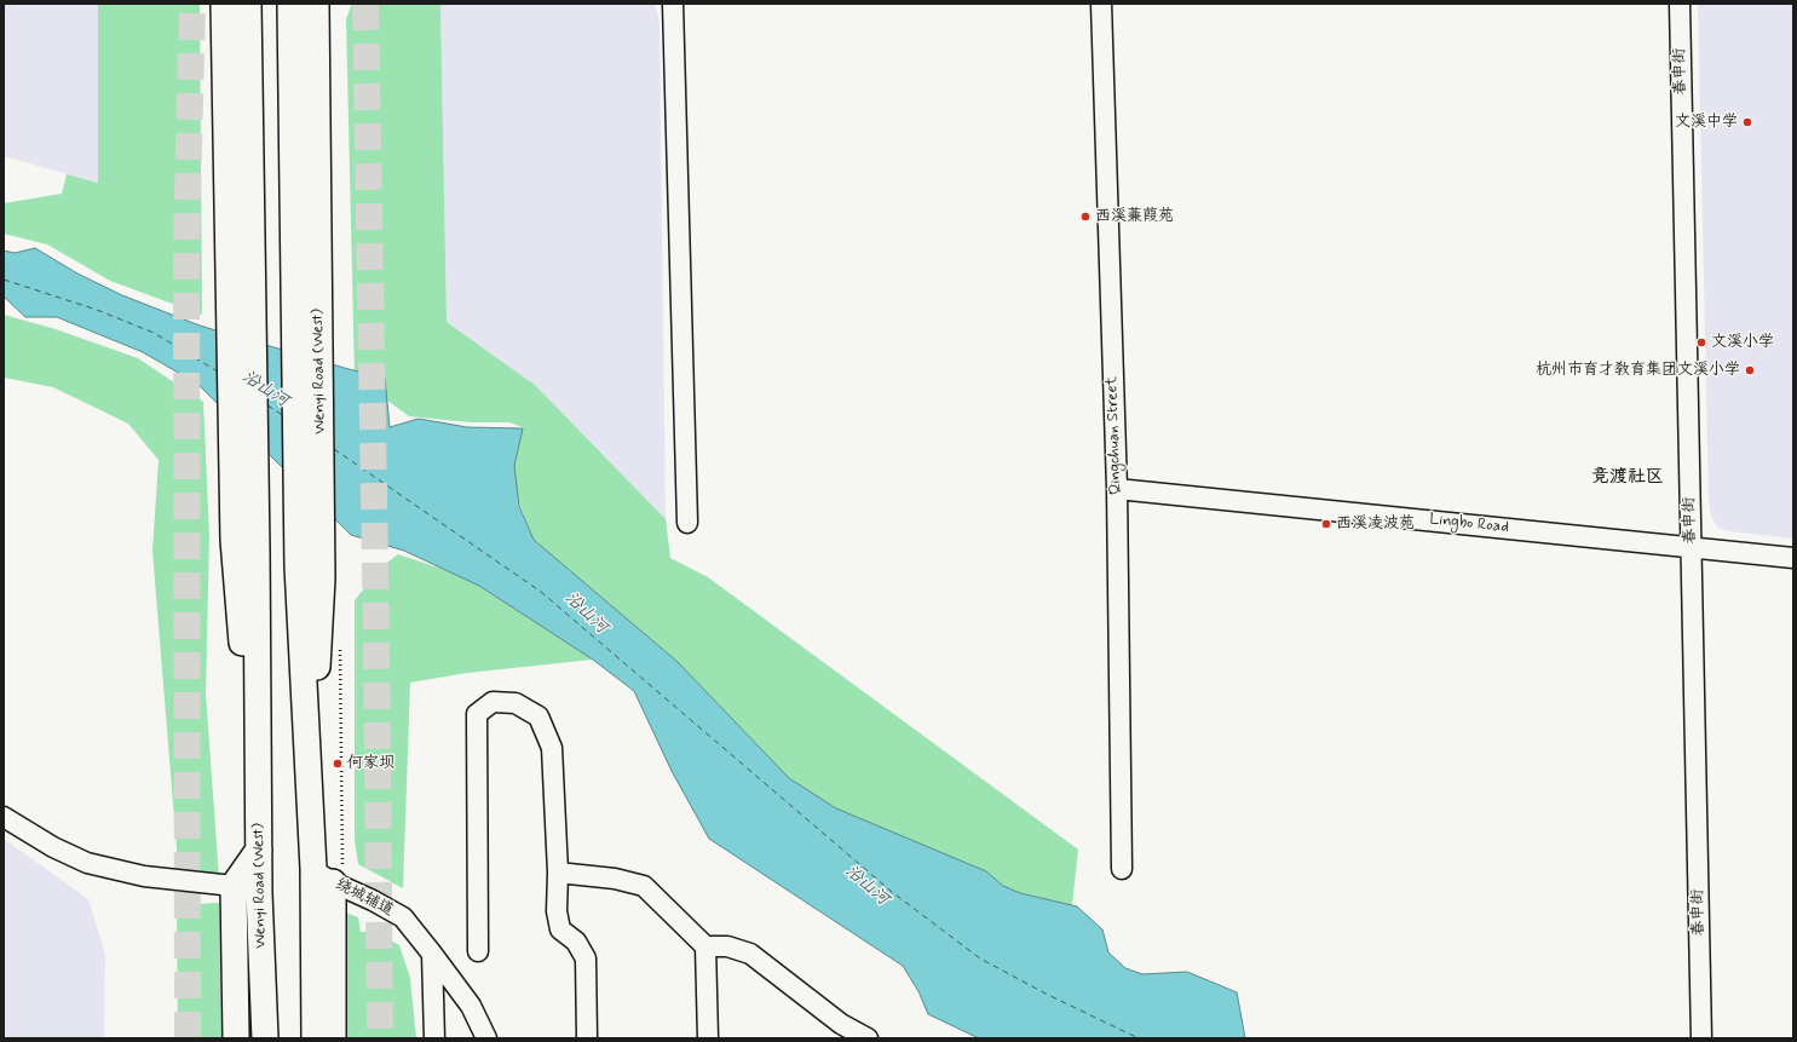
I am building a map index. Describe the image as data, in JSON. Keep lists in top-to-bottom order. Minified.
{"streets":{"main road":["Wenyi Road (West)"],"street":["春申街","Qingchuan Street","Lingbo Road","绕城辅道"]},"crossings":[["春申街","Lingbo Road"],["Wenyi Road (West)","绕城辅道"],["Qingchuan Street","Lingbo Road"]],"districts":["竞渡社区"],"water":["沿山河"],"places":["文溪中学","西溪蒹葭苑","文溪小学","杭州市育才教育集团文溪小学","西溪凌波苑","何家坝"]}
